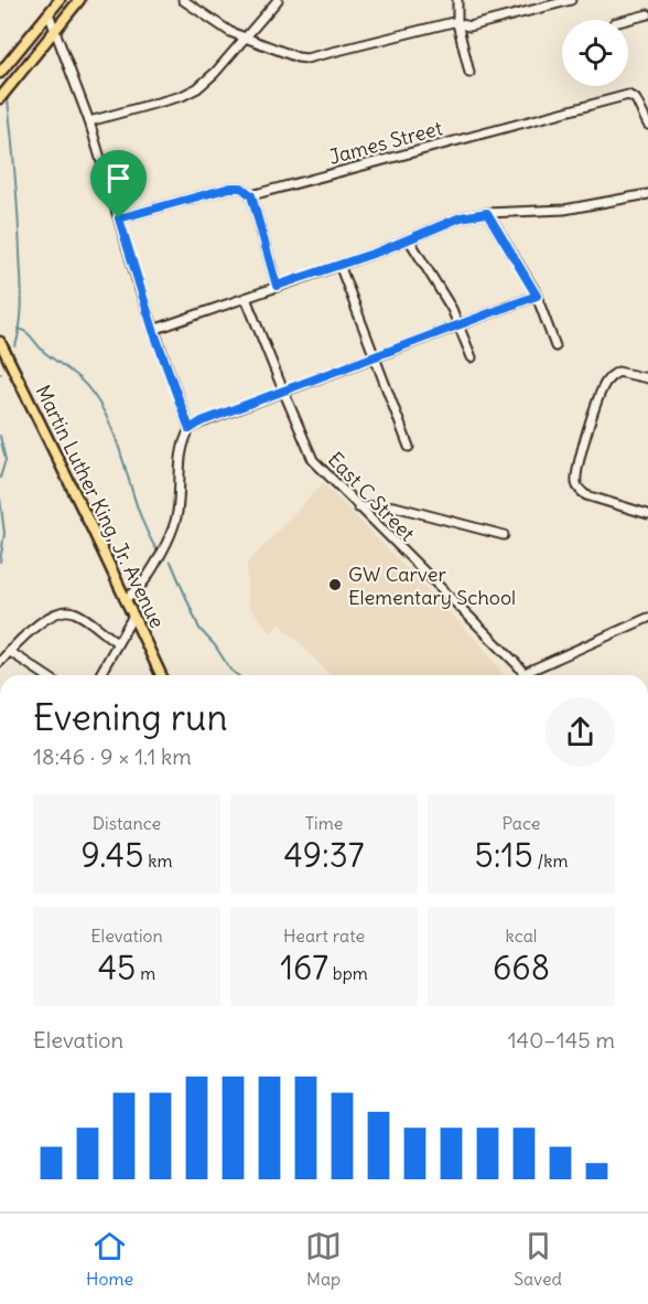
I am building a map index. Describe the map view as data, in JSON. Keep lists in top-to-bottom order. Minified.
{"streets":{"main road":["Martin Luther King, Jr. Avenue"],"street":["James Street","East C Street"]},"places":["GW Carver Elementary School"],"page":{"heading":["Evening run","18:46 · 9 × 1.1 km"],"stats":[["Distance","9.45 km"],["Time","49:37"],["Pace","5:15 /km"],["Elevation","45 m"],["Heart rate","167 bpm"],["kcal","668"]],"chart":["Elevation","140–145 m"],"tabs":["Home","Map","Saved"]}}
